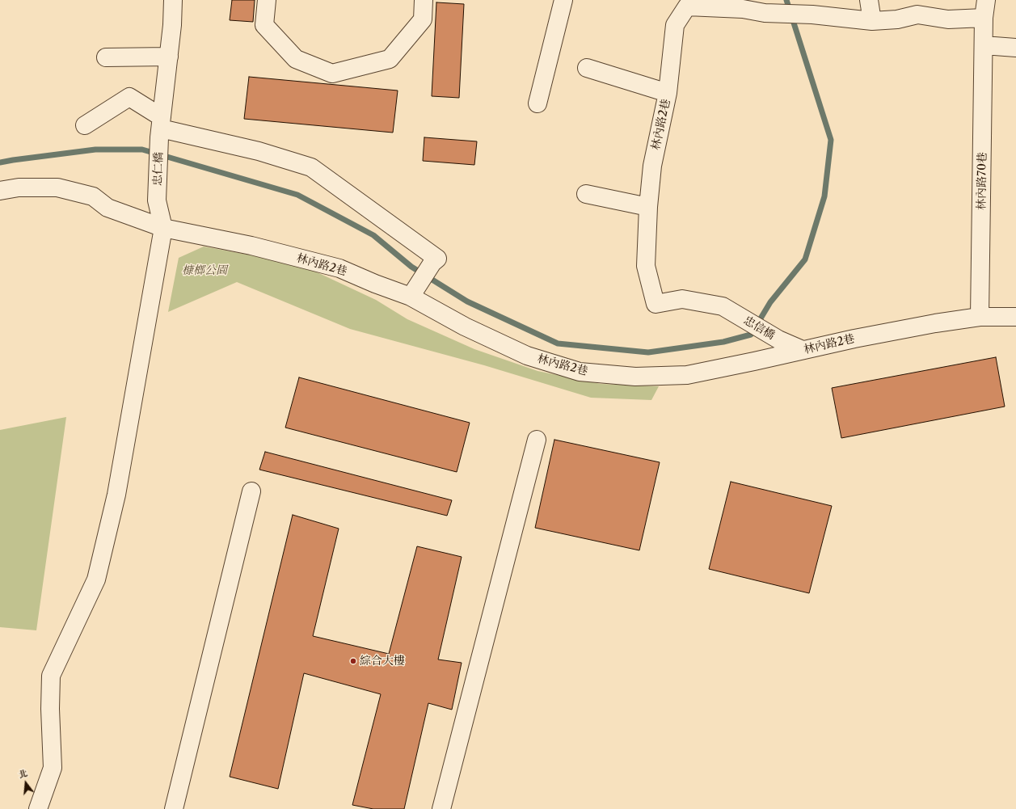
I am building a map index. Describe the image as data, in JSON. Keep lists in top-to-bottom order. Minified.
{"streets":{"street":["林內路2巷","忠仁橋","林內路70巷","忠信橋"]},"crossings":[["林內路2巷","忠仁橋"],["林內路2巷","林內路70巷"],["林內路2巷","忠信橋"]],"parks":["槺榔公園"],"places":["綜合大樓"],"north":"top"}
